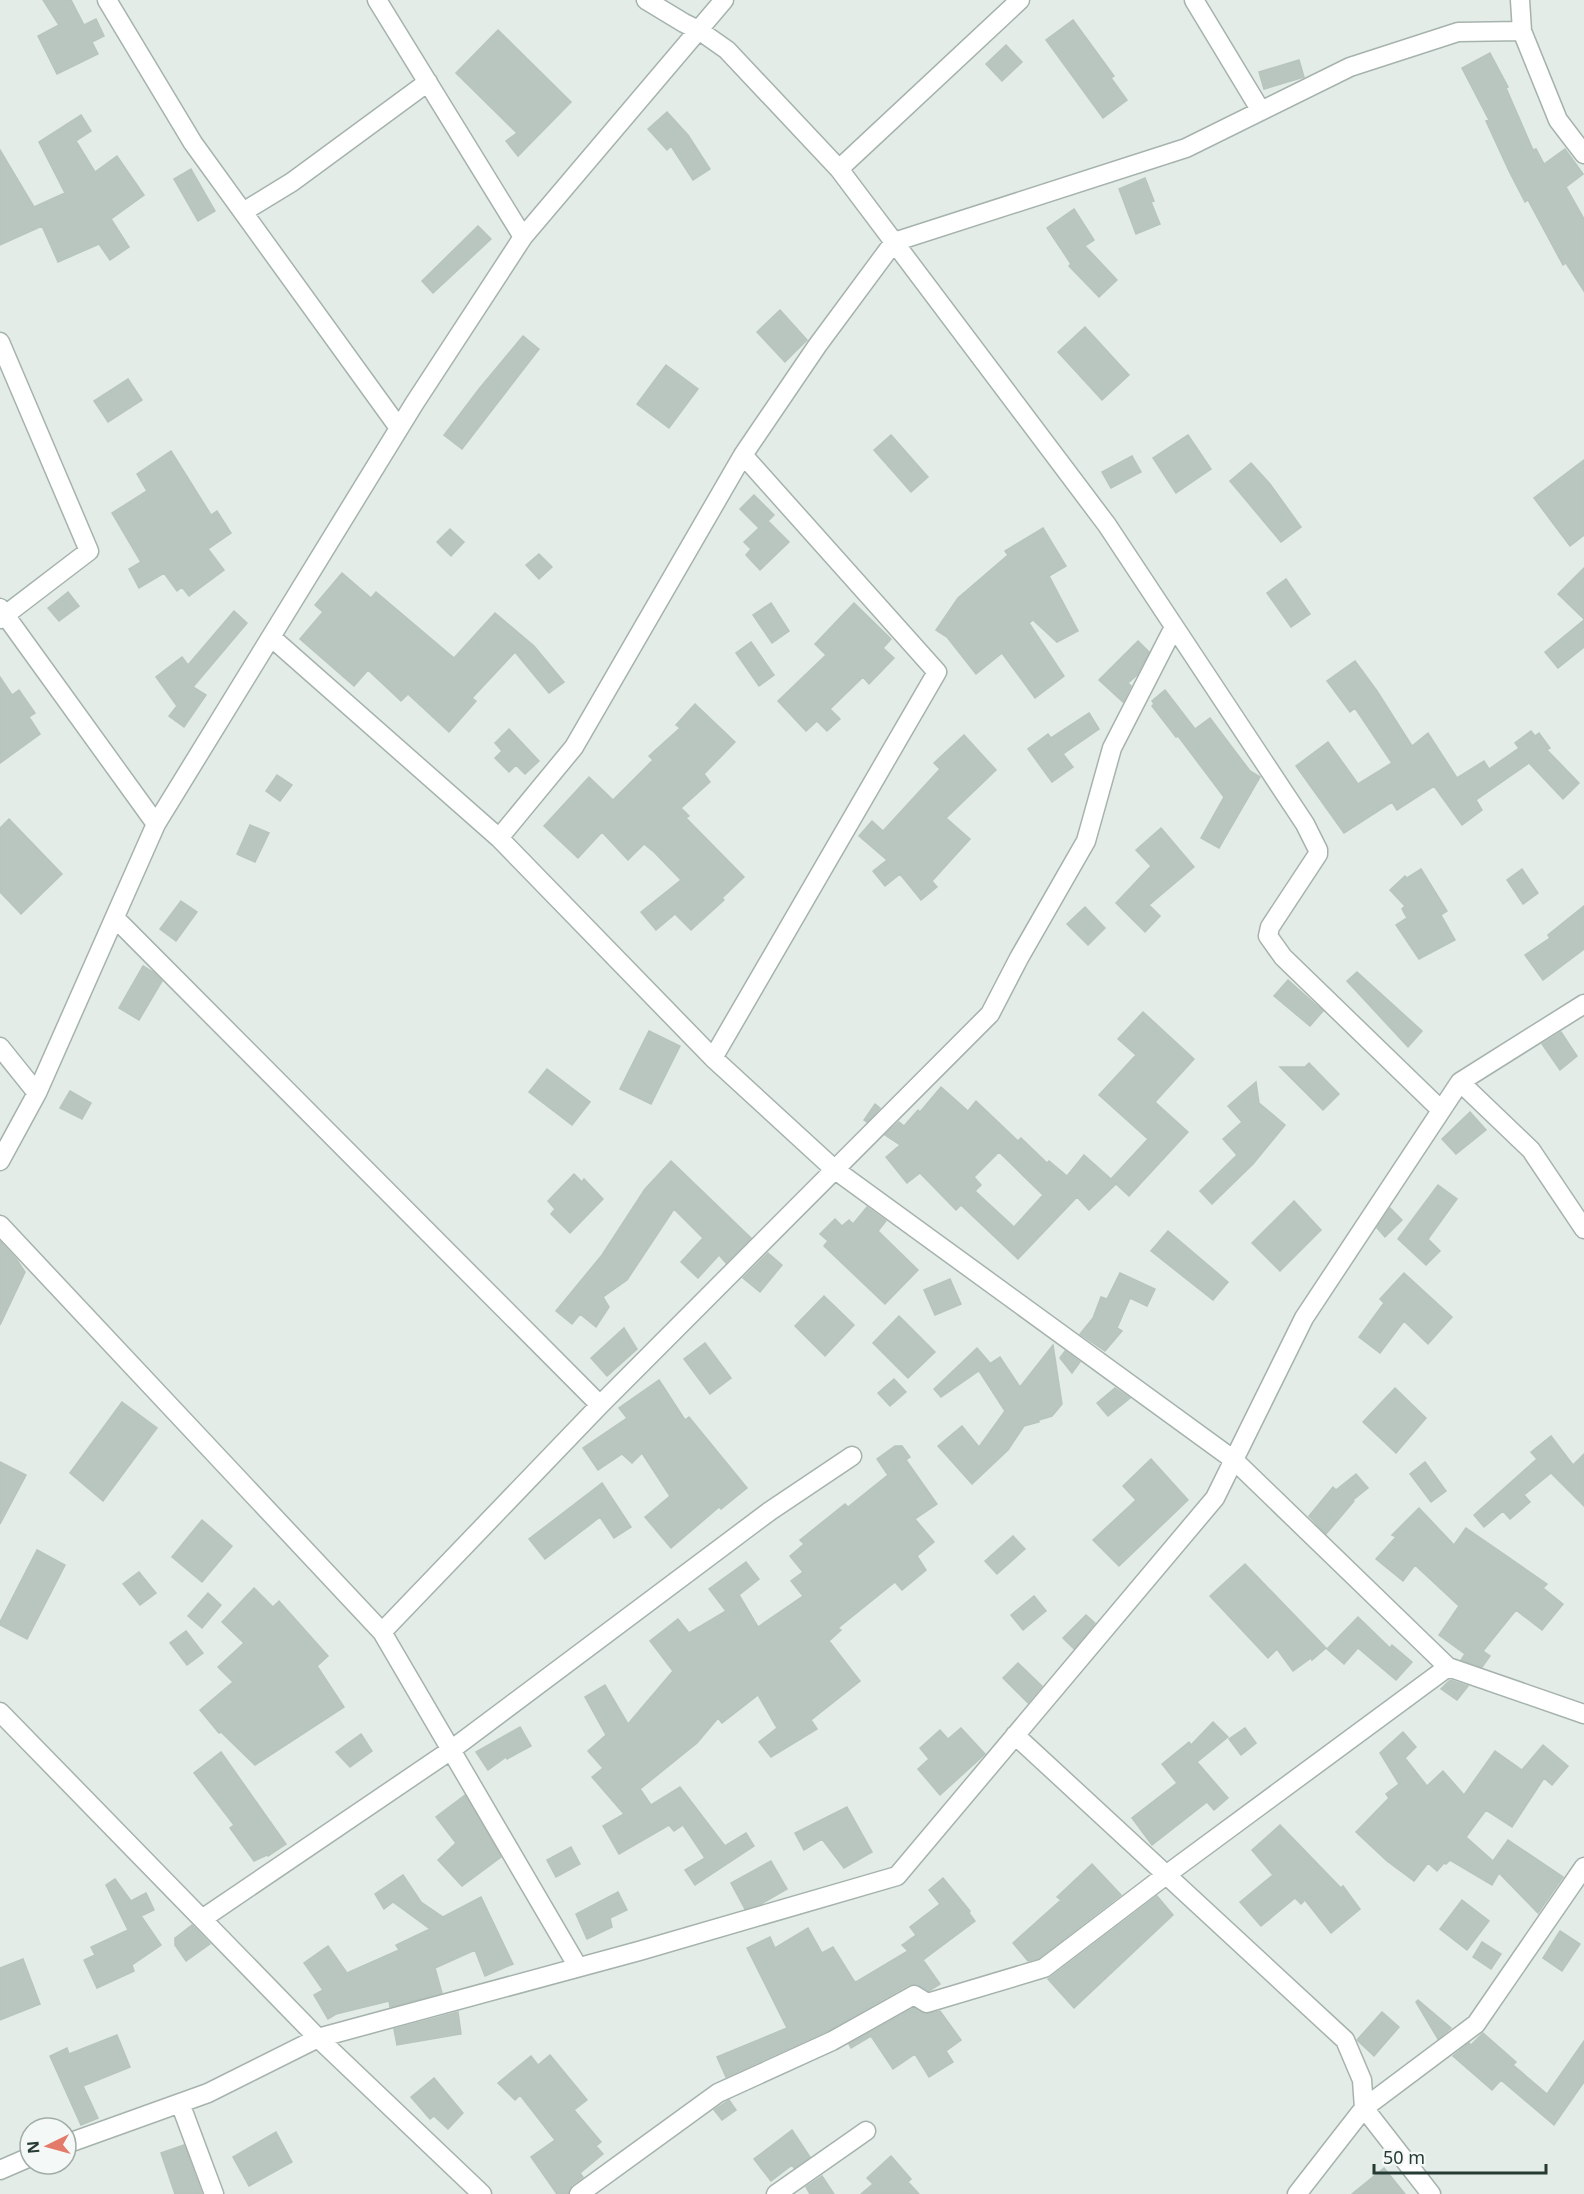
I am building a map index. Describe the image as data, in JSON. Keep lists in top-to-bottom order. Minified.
{"scale_bar":"50 m","north":"left"}
